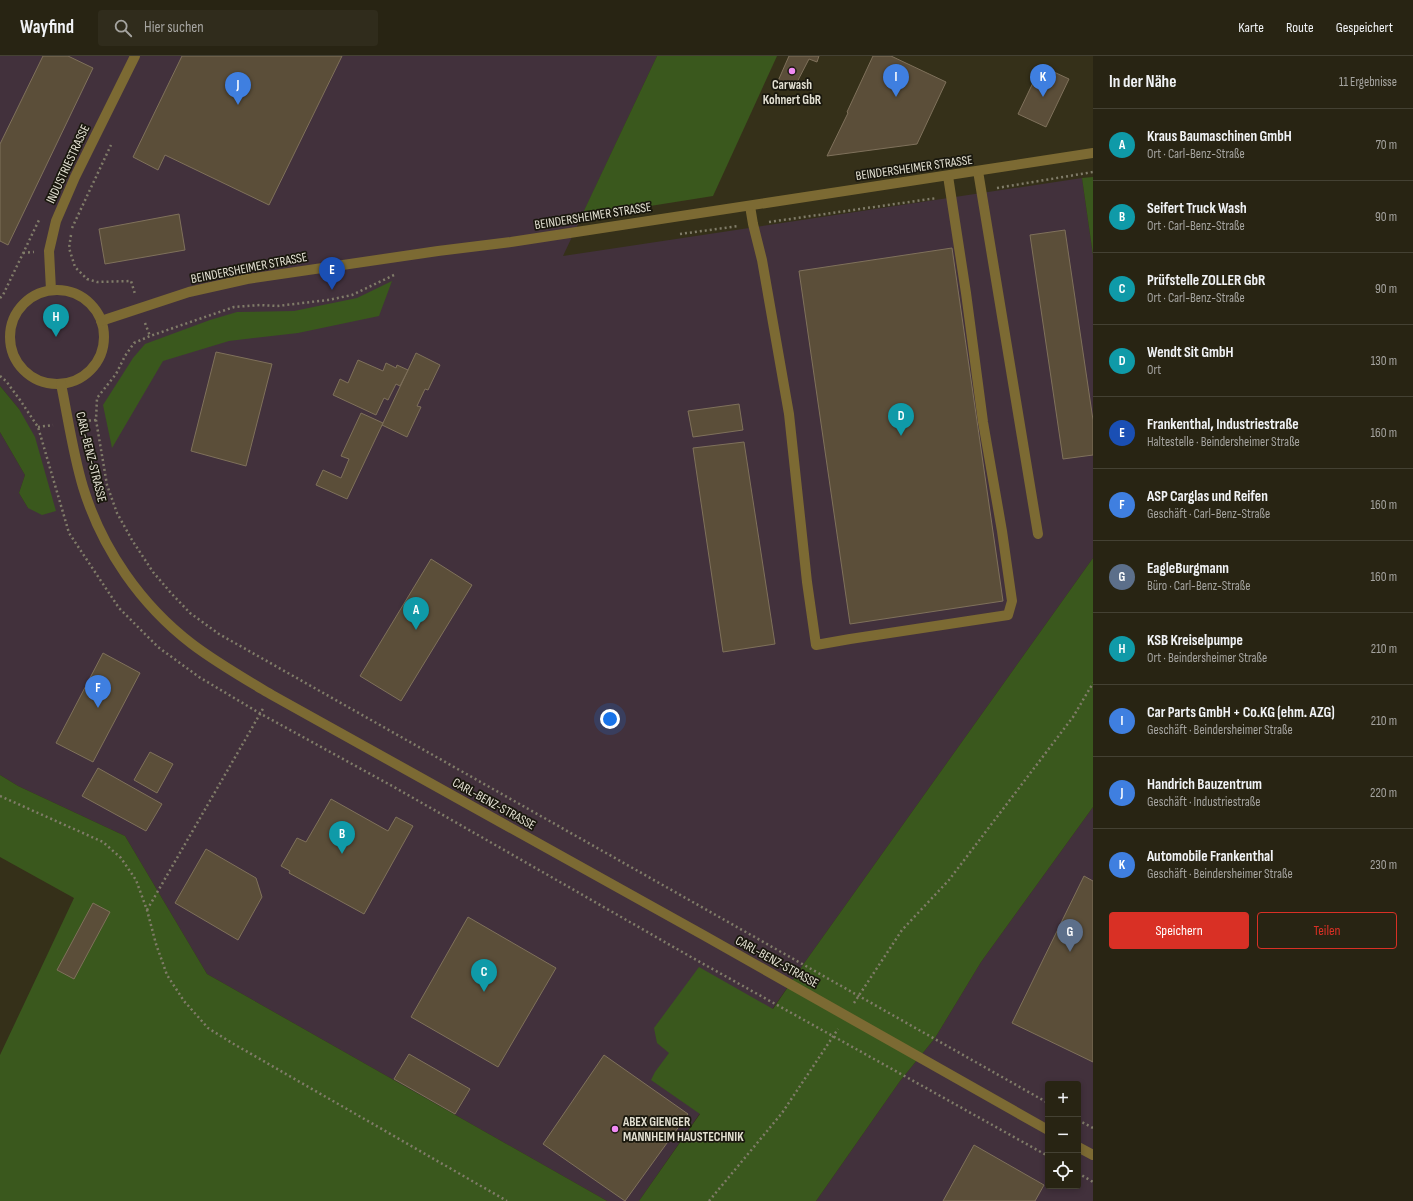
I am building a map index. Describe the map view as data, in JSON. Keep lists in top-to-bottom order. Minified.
{"streets":{"street":["INDUSTRIESTRASSE","BEINDERSHEIMER STRASSE","CARL-BENZ-STRASSE"]},"crossings":[["INDUSTRIESTRASSE","BEINDERSHEIMER STRASSE"],["INDUSTRIESTRASSE","CARL-BENZ-STRASSE"],["BEINDERSHEIMER STRASSE","CARL-BENZ-STRASSE"]],"places":["Carwash Kohnert GbR","ABEX GIENGER MANNHEIM HAUSTECHNIK"],"page":{"header":"Wayfind","search":"Hier suchen","nav":["Karte","Route","Gespeichert"],"heading":["In der Nähe","11 Ergebnisse"],"pins":["I","K","J","E","H","D","A","F","B","G","C"],"list":[{"mark":"A","name":"Kraus Baumaschinen GmbH","note":"Ort · Carl-Benz-Straße","value":"70 m"},{"mark":"B","name":"Seifert Truck Wash","note":"Ort · Carl-Benz-Straße","value":"90 m"},{"mark":"C","name":"Prüfstelle ZOLLER GbR","note":"Ort · Carl-Benz-Straße","value":"90 m"},{"mark":"D","name":"Wendt Sit GmbH","note":"Ort","value":"130 m"},{"mark":"E","name":"Frankenthal, Industriestraße","note":"Haltestelle · Beindersheimer Straße","value":"160 m"},{"mark":"F","name":"ASP Carglas und Reifen","note":"Geschäft · Carl-Benz-Straße","value":"160 m"},{"mark":"G","name":"EagleBurgmann","note":"Büro · Carl-Benz-Straße","value":"160 m"},{"mark":"H","name":"KSB Kreiselpumpe","note":"Ort · Beindersheimer Straße","value":"210 m"},{"mark":"I","name":"Car Parts GmbH + Co.KG (ehm. AZG)","note":"Geschäft · Beindersheimer Straße","value":"210 m"},{"mark":"J","name":"Handrich Bauzentrum","note":"Geschäft · Industriestraße","value":"220 m"},{"mark":"K","name":"Automobile Frankenthal","note":"Geschäft · Beindersheimer Straße","value":"230 m"}],"buttons":["Speichern","Teilen"],"map_buttons":["+","−"]}}
